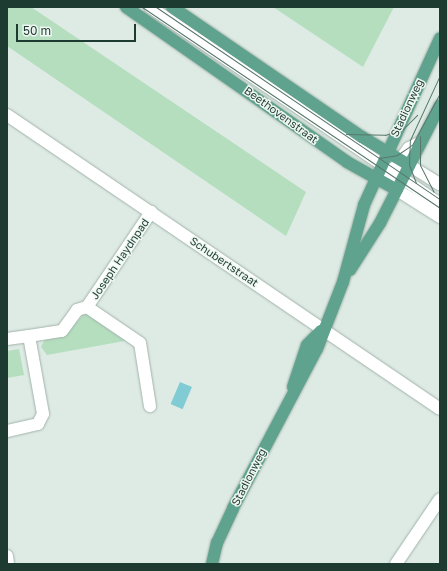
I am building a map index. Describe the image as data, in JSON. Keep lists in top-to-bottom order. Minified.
{"streets":{"main road":["Stadionweg","Beethovenstraat"],"street":["Joseph Haydnpad","Schubertstraat"]},"crossings":[["Stadionweg","Beethovenstraat"],["Stadionweg","Schubertstraat"],["Joseph Haydnpad","Schubertstraat"]],"scale_bar":"50 m"}
